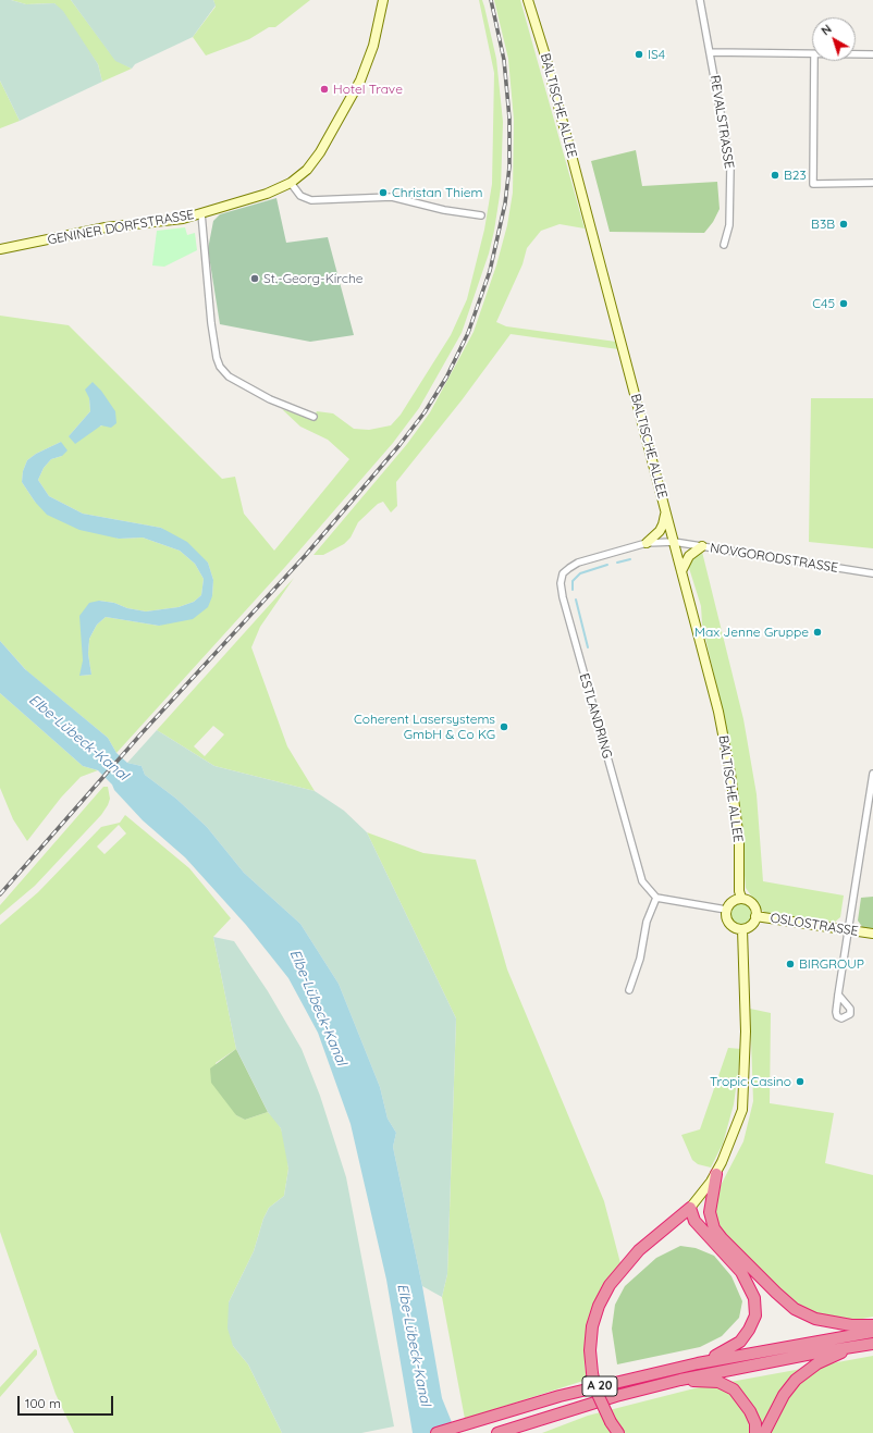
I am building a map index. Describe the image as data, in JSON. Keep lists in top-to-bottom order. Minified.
{"streets":{"highway":["A 20"],"main road":["BALTISCHE ALLEE","GENINER DORFSTRASSE","OSLOSTRASSE"],"street":["REVALSTRASSE","NOVGORODSTRASSE","ESTLANDRING"]},"crossings":[["BALTISCHE ALLEE","NOVGORODSTRASSE"],["BALTISCHE ALLEE","ESTLANDRING"],["BALTISCHE ALLEE","OSLOSTRASSE"],["NOVGORODSTRASSE","ESTLANDRING"]],"water":["Elbe-Lübeck-Kanal"],"places":["IS4","Hotel Trave","B23","Christan Thiem","B3B","St.-Georg-Kirche","C45","Max Jenne Gruppe","Coherent Lasersystems GmbH & Co KG","BIRGROUP","Tropic Casino"],"scale_bar":"100 m","north":"top left"}
